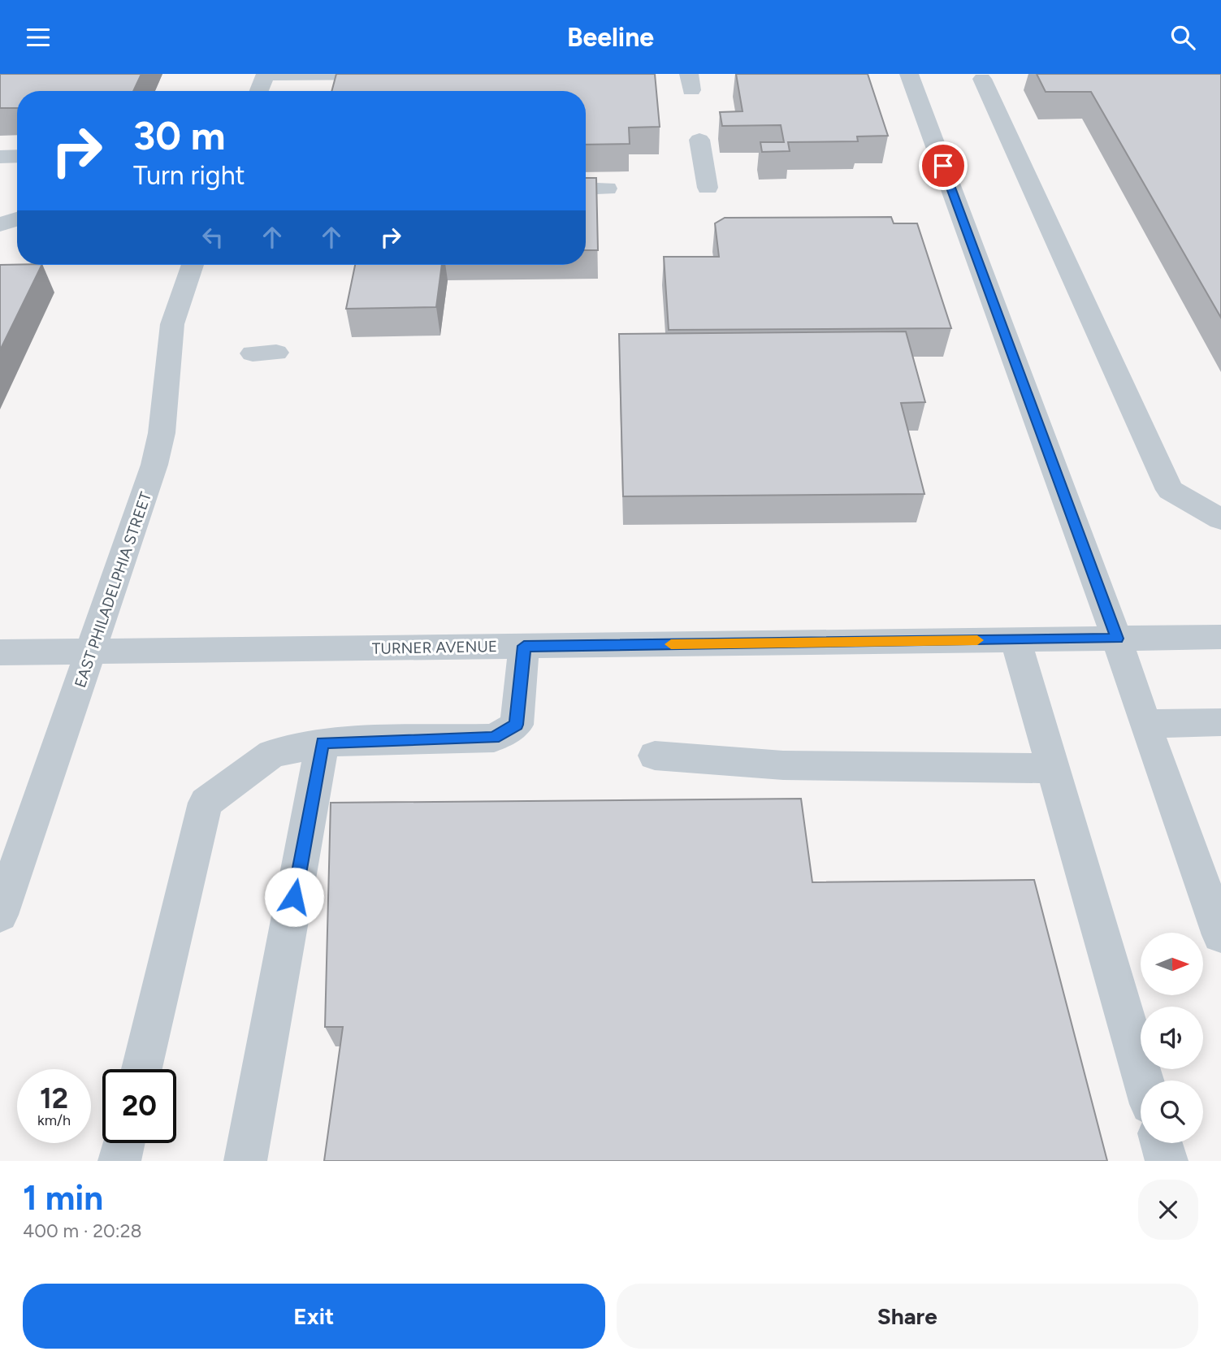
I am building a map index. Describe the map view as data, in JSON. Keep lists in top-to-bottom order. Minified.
{"streets":{"street":["EAST PHILADELPHIA STREET","TURNER AVENUE"]},"crossings":[["EAST PHILADELPHIA STREET","TURNER AVENUE"]],"north":"right","page":{"header":"Beeline","turn":["30 m","Turn right"],"speed":"12 km/h","limit":"20","heading":["1 min","400 m · 20:28"],"buttons":["Exit","Share"]}}
